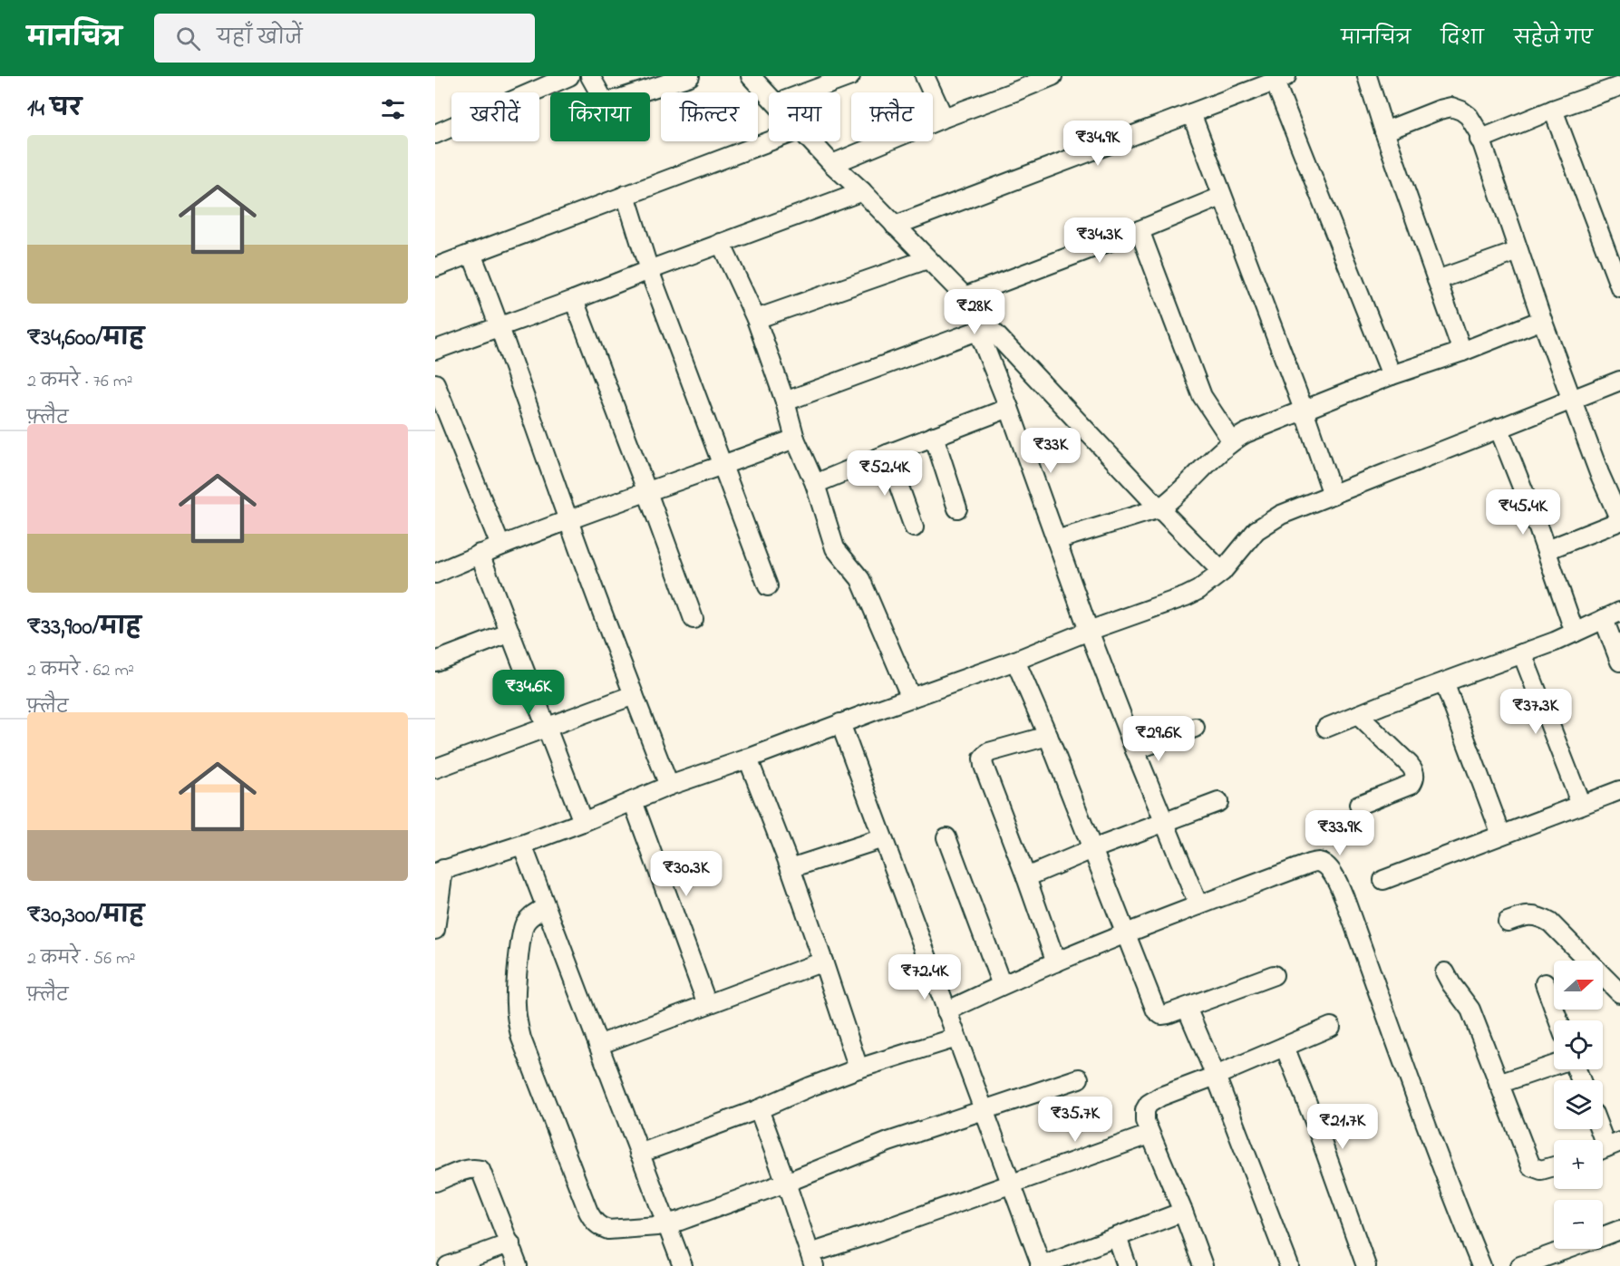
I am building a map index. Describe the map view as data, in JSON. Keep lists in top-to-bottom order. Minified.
{"north":"right","page":{"header":"मानचित्र","search":"यहाँ खोजें","nav":["मानचित्र","दिशा","सहेजे गए"],"heading":"14 घर","chip":["खरीदें","किराया","फ़िल्टर","नया","फ़्लैट"],"price":["₹34.9K","₹34.3K","₹28K","₹33K","₹52.4K","₹45.4K","₹34.6K","₹37.3K","₹29.6K","₹33.9K","₹30.3K","₹72.4K","₹35.7K","₹21.7K"],"list":[{"name":"₹34,600/माह","note":"2 कमरे · 76 m² · फ़्लैट"},{"name":"₹33,900/माह","note":"2 कमरे · 62 m² · फ़्लैट"},{"name":"₹30,300/माह","note":"2 कमरे · 56 m² · फ़्लैट"}],"map_buttons":["+","−"]}}
